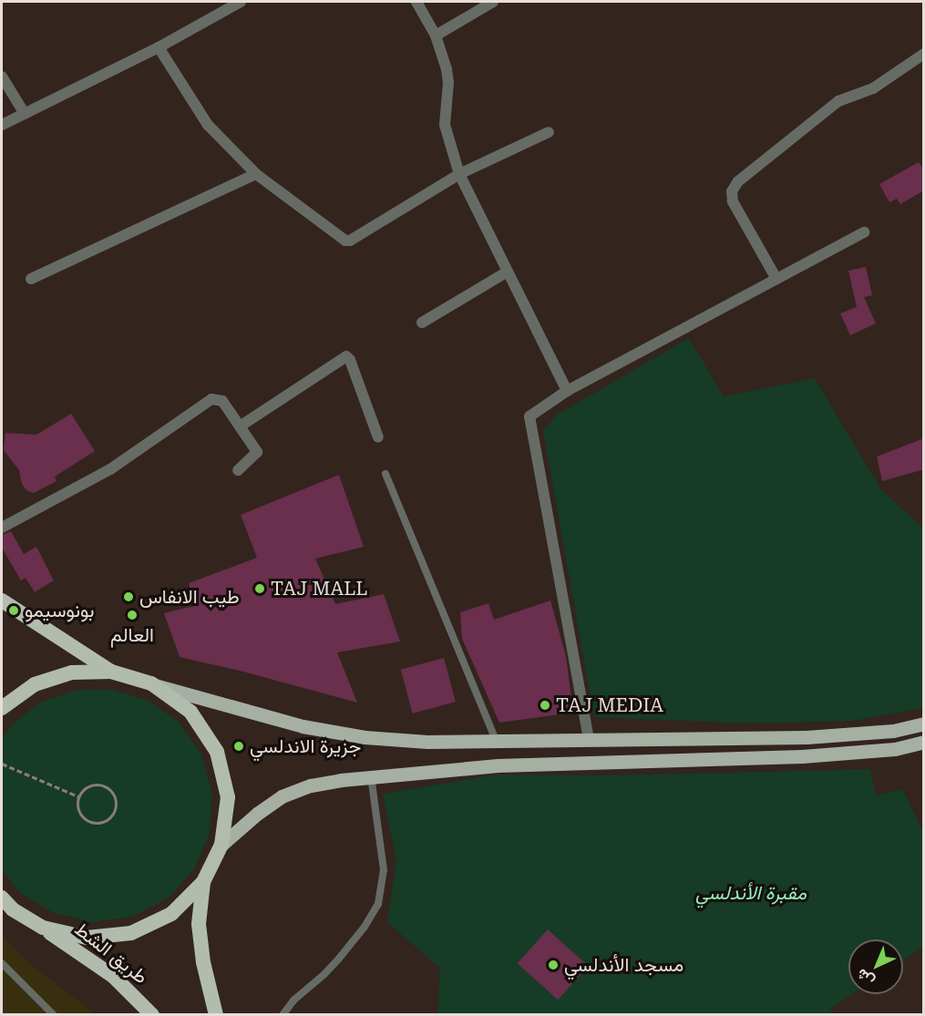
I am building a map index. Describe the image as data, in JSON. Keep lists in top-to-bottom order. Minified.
{"streets":{"highway":["طريق الشط"]},"parks":["مقبرة الأندلسي"],"places":["TAJ MALL","طيب الانفاس","بونوسيمو","العالم","TAJ MEDIA","جزيرة الاندلسي","مسجد الأندلسي"],"north":"bottom left"}
